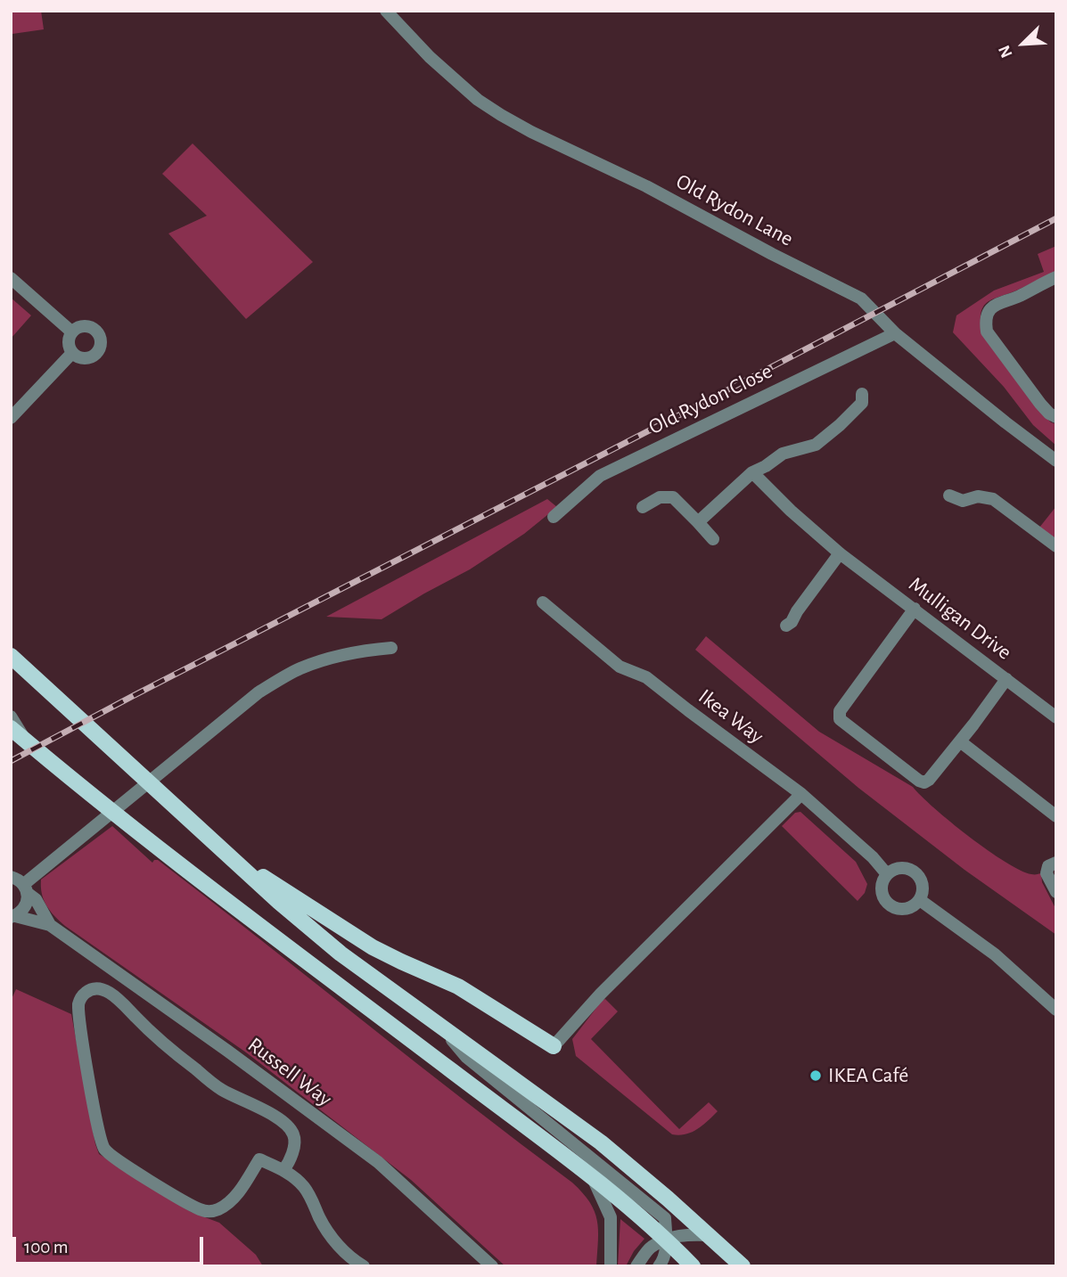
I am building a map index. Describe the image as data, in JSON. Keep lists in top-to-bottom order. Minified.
{"streets":{"street":["Old Rydon Lane","Old Rydon Close","Mulligan Drive","Ikea Way","Russell Way"]},"crossings":[["Old Rydon Lane","Old Rydon Close"]],"places":["IKEA Café"],"scale_bar":"100 m","north":"bottom left"}
